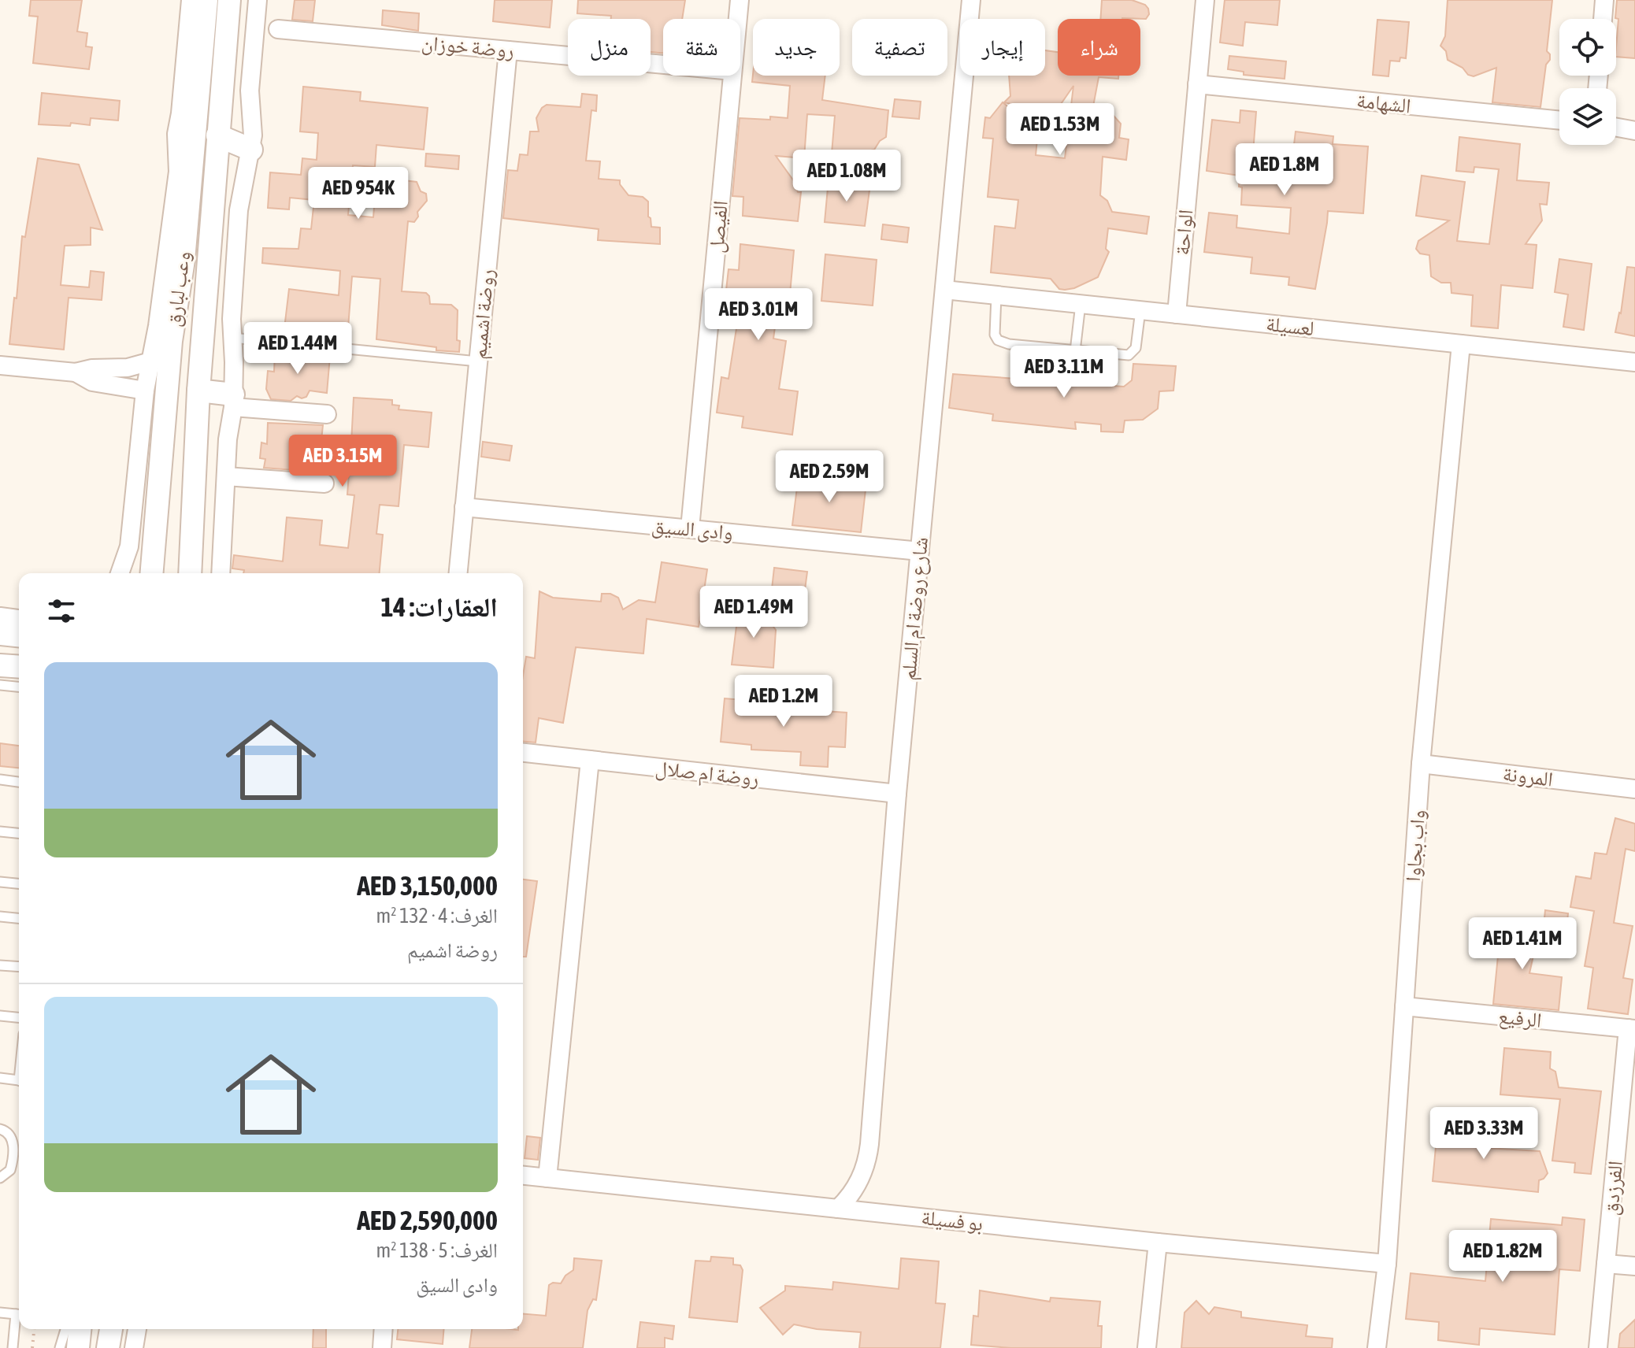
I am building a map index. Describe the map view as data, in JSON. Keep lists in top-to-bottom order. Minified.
{"streets":{"street":["روضة خوزان","الشهامة","الفيصل","الواحة","وعب لبارق","روضة اشميم","لعسيلة","وادى السيق","شارع روضة ام السلم","روضة ام صلال","المرونة","واب بجاوا","الرفيع","الفرزدق","بو فسيلة"]},"crossings":[["روضة خوزان","روضة اشميم"],["الشهامة","الواحة"],["الفيصل","وادى السيق"],["الواحة","لعسيلة"],["روضة اشميم","وادى السيق"],["لعسيلة","شارع روضة ام السلم"],["لعسيلة","واب بجاوا"],["وادى السيق","شارع روضة ام السلم"],["شارع روضة ام السلم","روضة ام صلال"],["شارع روضة ام السلم","بو فسيلة"],["المرونة","واب بجاوا"],["واب بجاوا","الرفيع"],["واب بجاوا","بو فسيلة"],["الرفيع","الفرزدق"]],"page":{"chip":["شراء","إيجار","تصفية","جديد","شقة","منزل"],"price":["AED 1.53M","AED 1.8M","AED 1.08M","AED 954K","AED 3.01M","AED 1.44M","AED 3.11M","AED 3.15M","AED 2.59M","AED 1.49M","AED 1.2M","AED 1.41M","AED 3.33M","AED 1.82M"],"heading":"العقارات: 14","list":[{"name":"AED 3,150,000","note":"الغرف: 4 · 132 m² · روضة اشميم"},{"name":"AED 2,590,000","note":"الغرف: 5 · 138 m² · وادى السيق"}]}}
